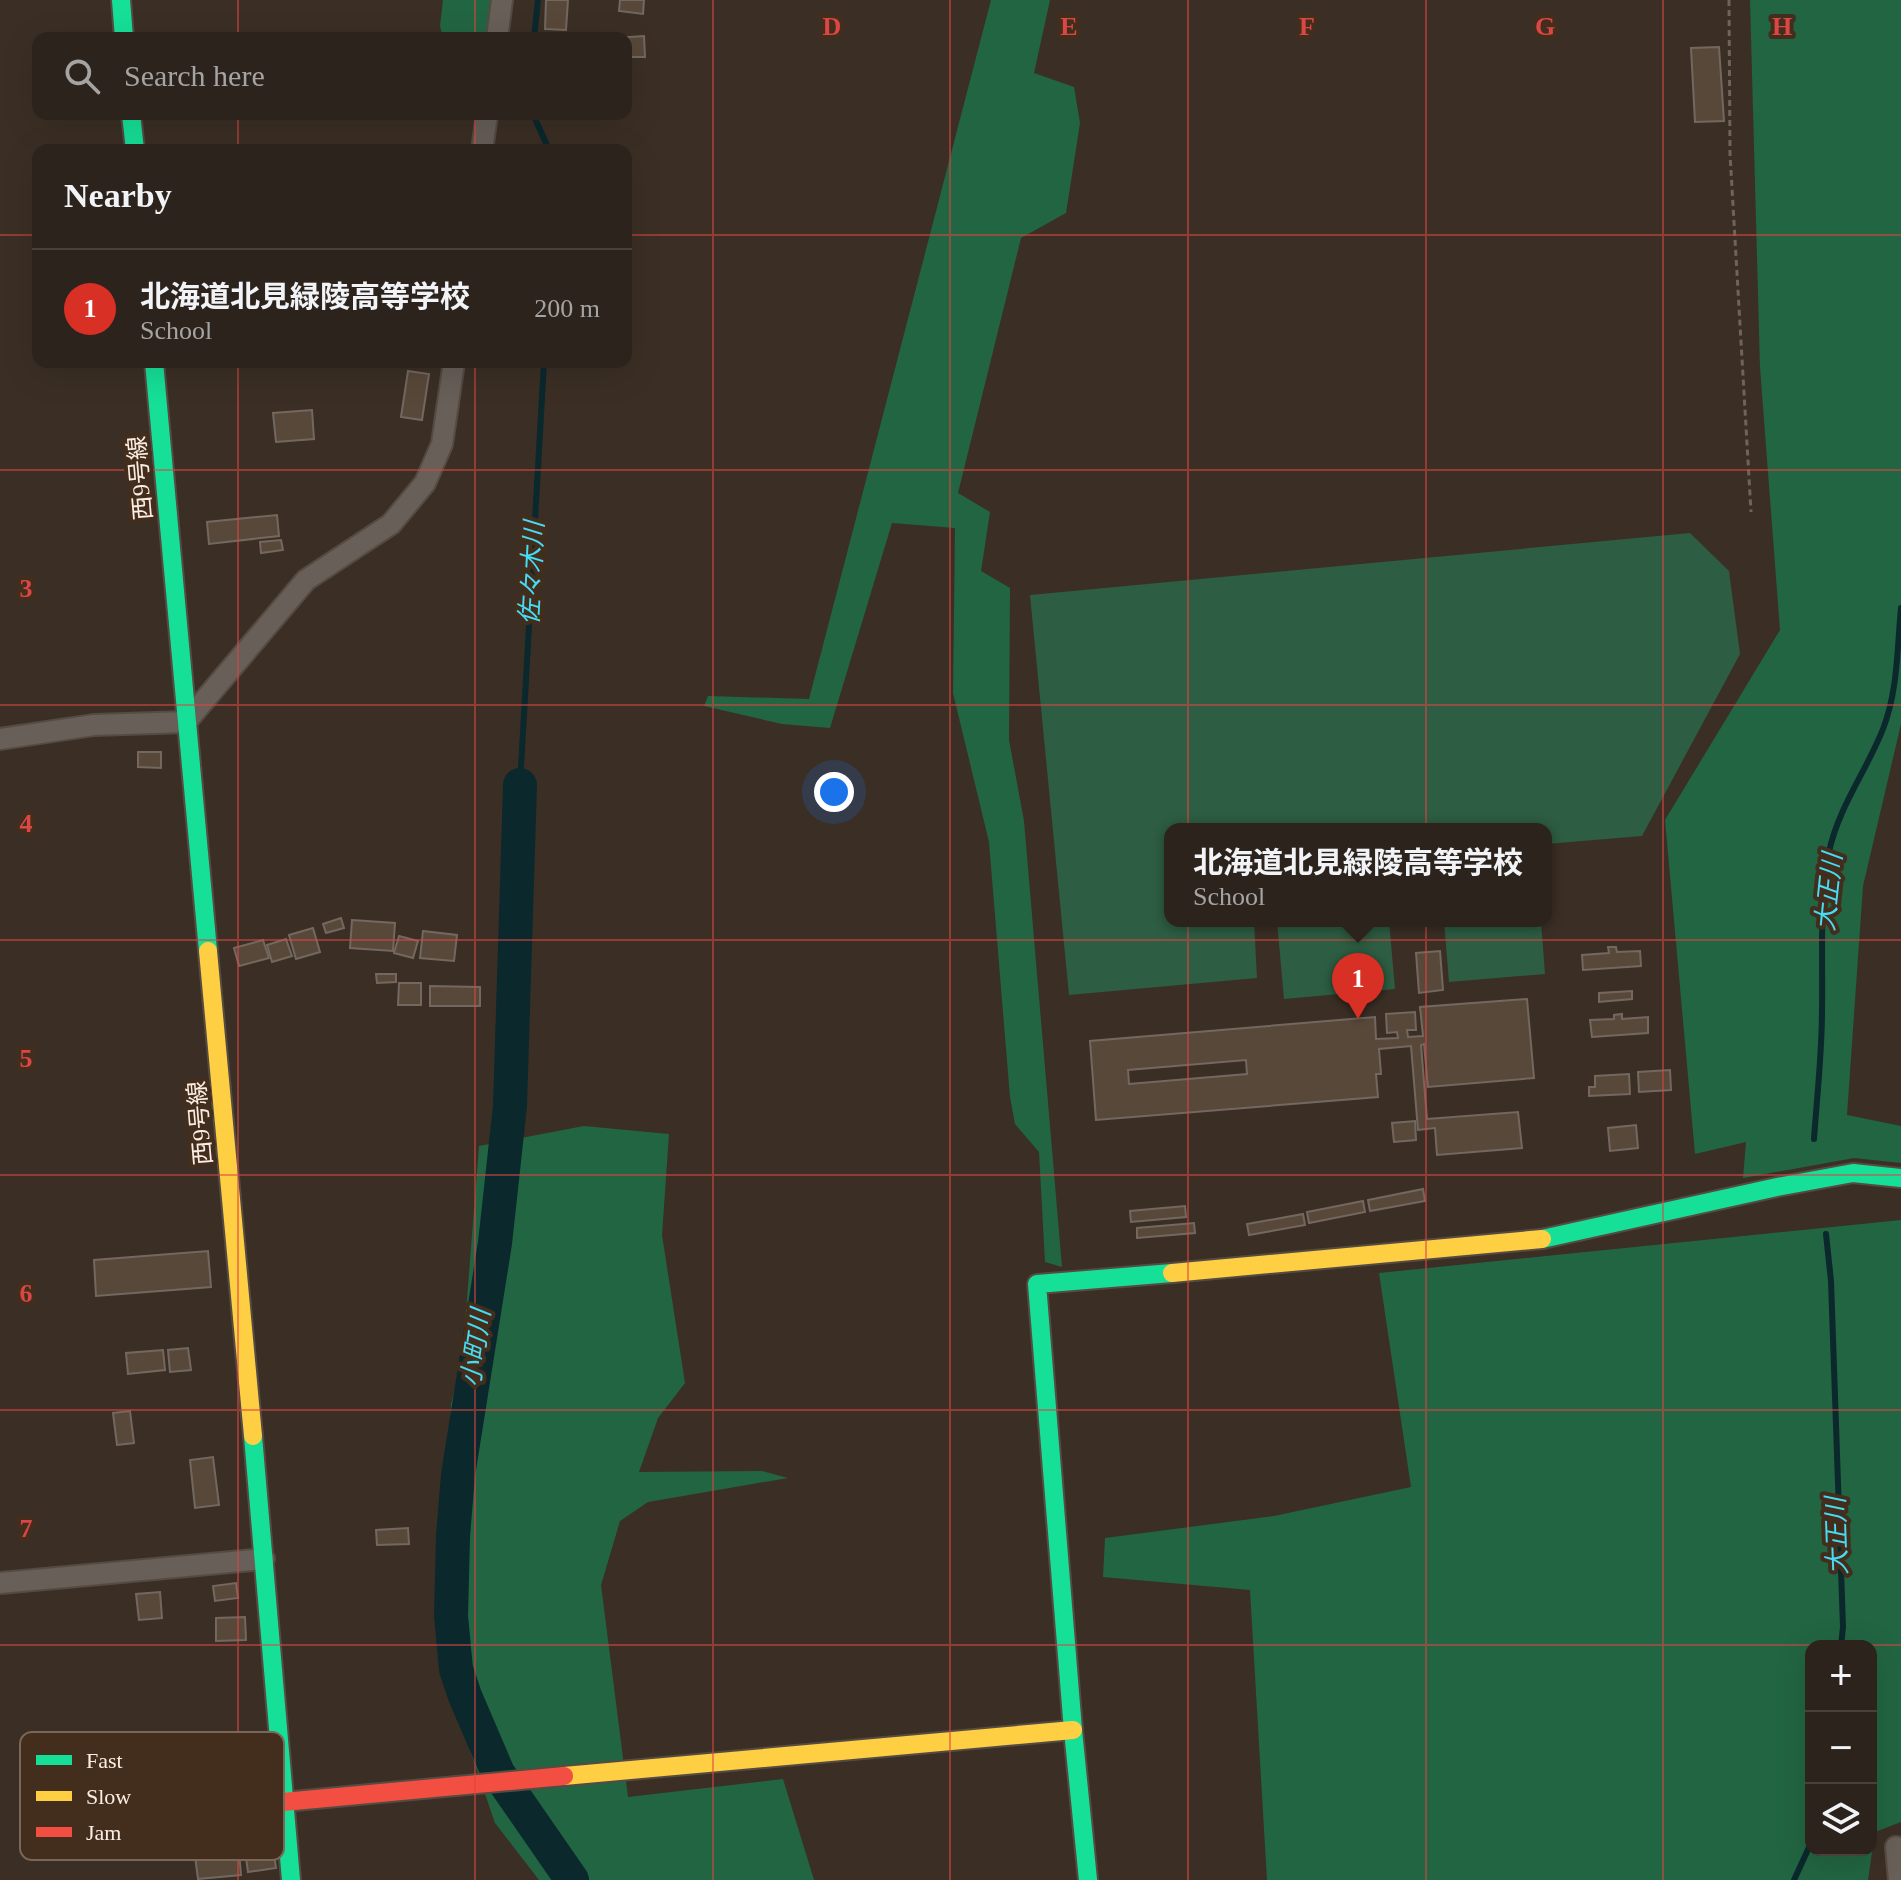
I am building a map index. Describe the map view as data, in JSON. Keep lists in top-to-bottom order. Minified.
{"streets":{"street":["西9号線"]},"water":["佐々木川","大正川","小町川"],"legend":["Fast","Slow","Jam"],"page":{"search":"Search here","heading":"Nearby","list":[{"mark":"1","name":"北海道北見緑陵高等学校","note":"School","value":"200 m"}],"popup":["北海道北見緑陵高等学校","School"],"pins":"1","map_buttons":["+","−"]},"grid":{"columns":["D","E","F","G","H"],"rows":["3","4","5","6","7"]}}
